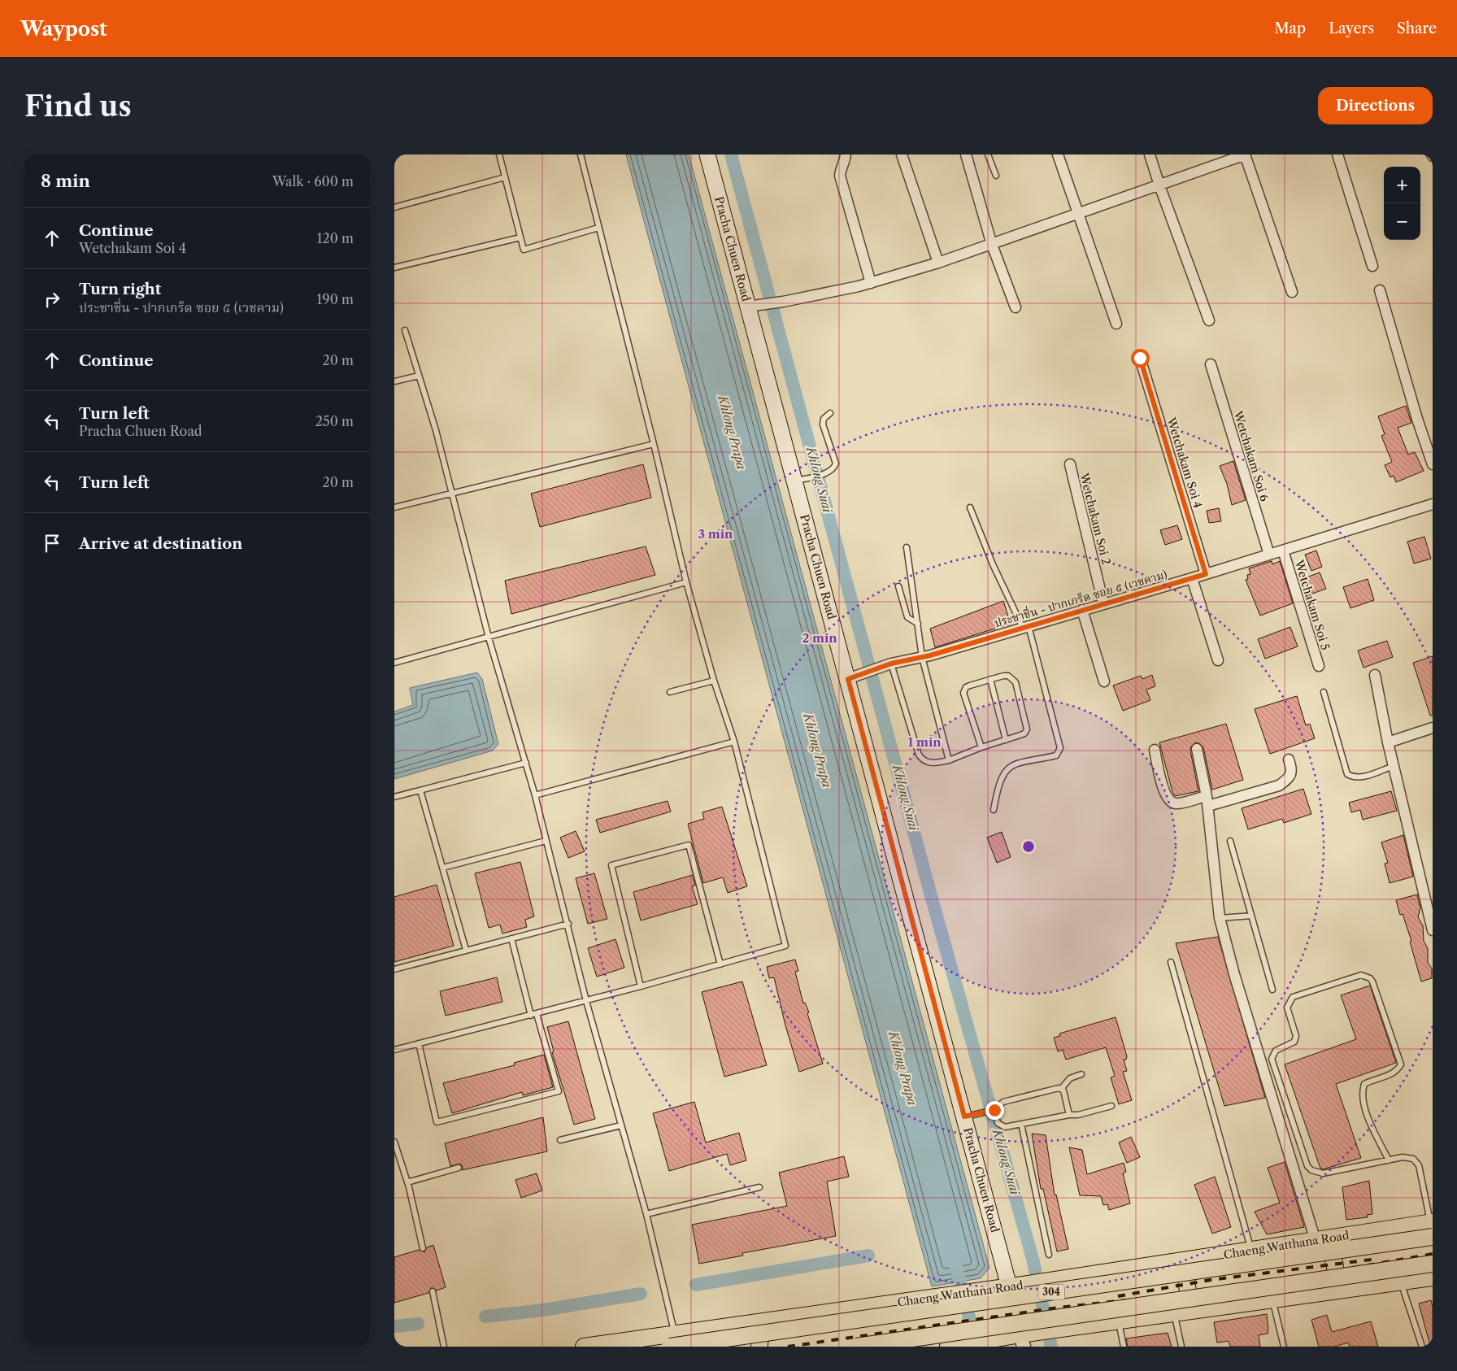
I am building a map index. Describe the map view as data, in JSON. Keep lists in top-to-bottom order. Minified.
{"streets":{"main road":["Pracha Chuen Road","Chaeng Watthana Road","304"],"street":["Wetchakam Soi 6","Wetchakam Soi 4","Wetchakam Soi 2","ประชาชื่น - ปากเกร็ด ซอย ๕ (เวชคาม)","Wetchakam Soi 5"]},"crossings":[["Pracha Chuen Road","ประชาชื่น - ปากเกร็ด ซอย ๕ (เวชคาม)"],["Pracha Chuen Road","Chaeng Watthana Road"],["Wetchakam Soi 6","ประชาชื่น - ปากเกร็ด ซอย ๕ (เวชคาม)"],["Wetchakam Soi 4","ประชาชื่น - ปากเกร็ด ซอย ๕ (เวชคาม)"],["Wetchakam Soi 2","ประชาชื่น - ปากเกร็ด ซอย ๕ (เวชคาม)"],["ประชาชื่น - ปากเกร็ด ซอย ๕ (เวชคาม)","Wetchakam Soi 5"]],"water":["Khlong Prapa","Khlong Suai"],"page":{"header":"Waypost","nav":["Map","Layers","Share"],"buttons":"Directions","title":"Find us","heading":["8 min","Walk · 600 m"],"map_buttons":["+","−"],"list":[["Continue","Wetchakam Soi 4","120 m"],["Turn right","ประชาชื่น - ปากเกร็ด ซอย ๕ (เวชคาม)","190 m"],["Continue","20 m"],["Turn left","Pracha Chuen Road","250 m"],["Turn left","20 m"],"Arrive at destination"]},"rings":["3 min","2 min","1 min"]}
